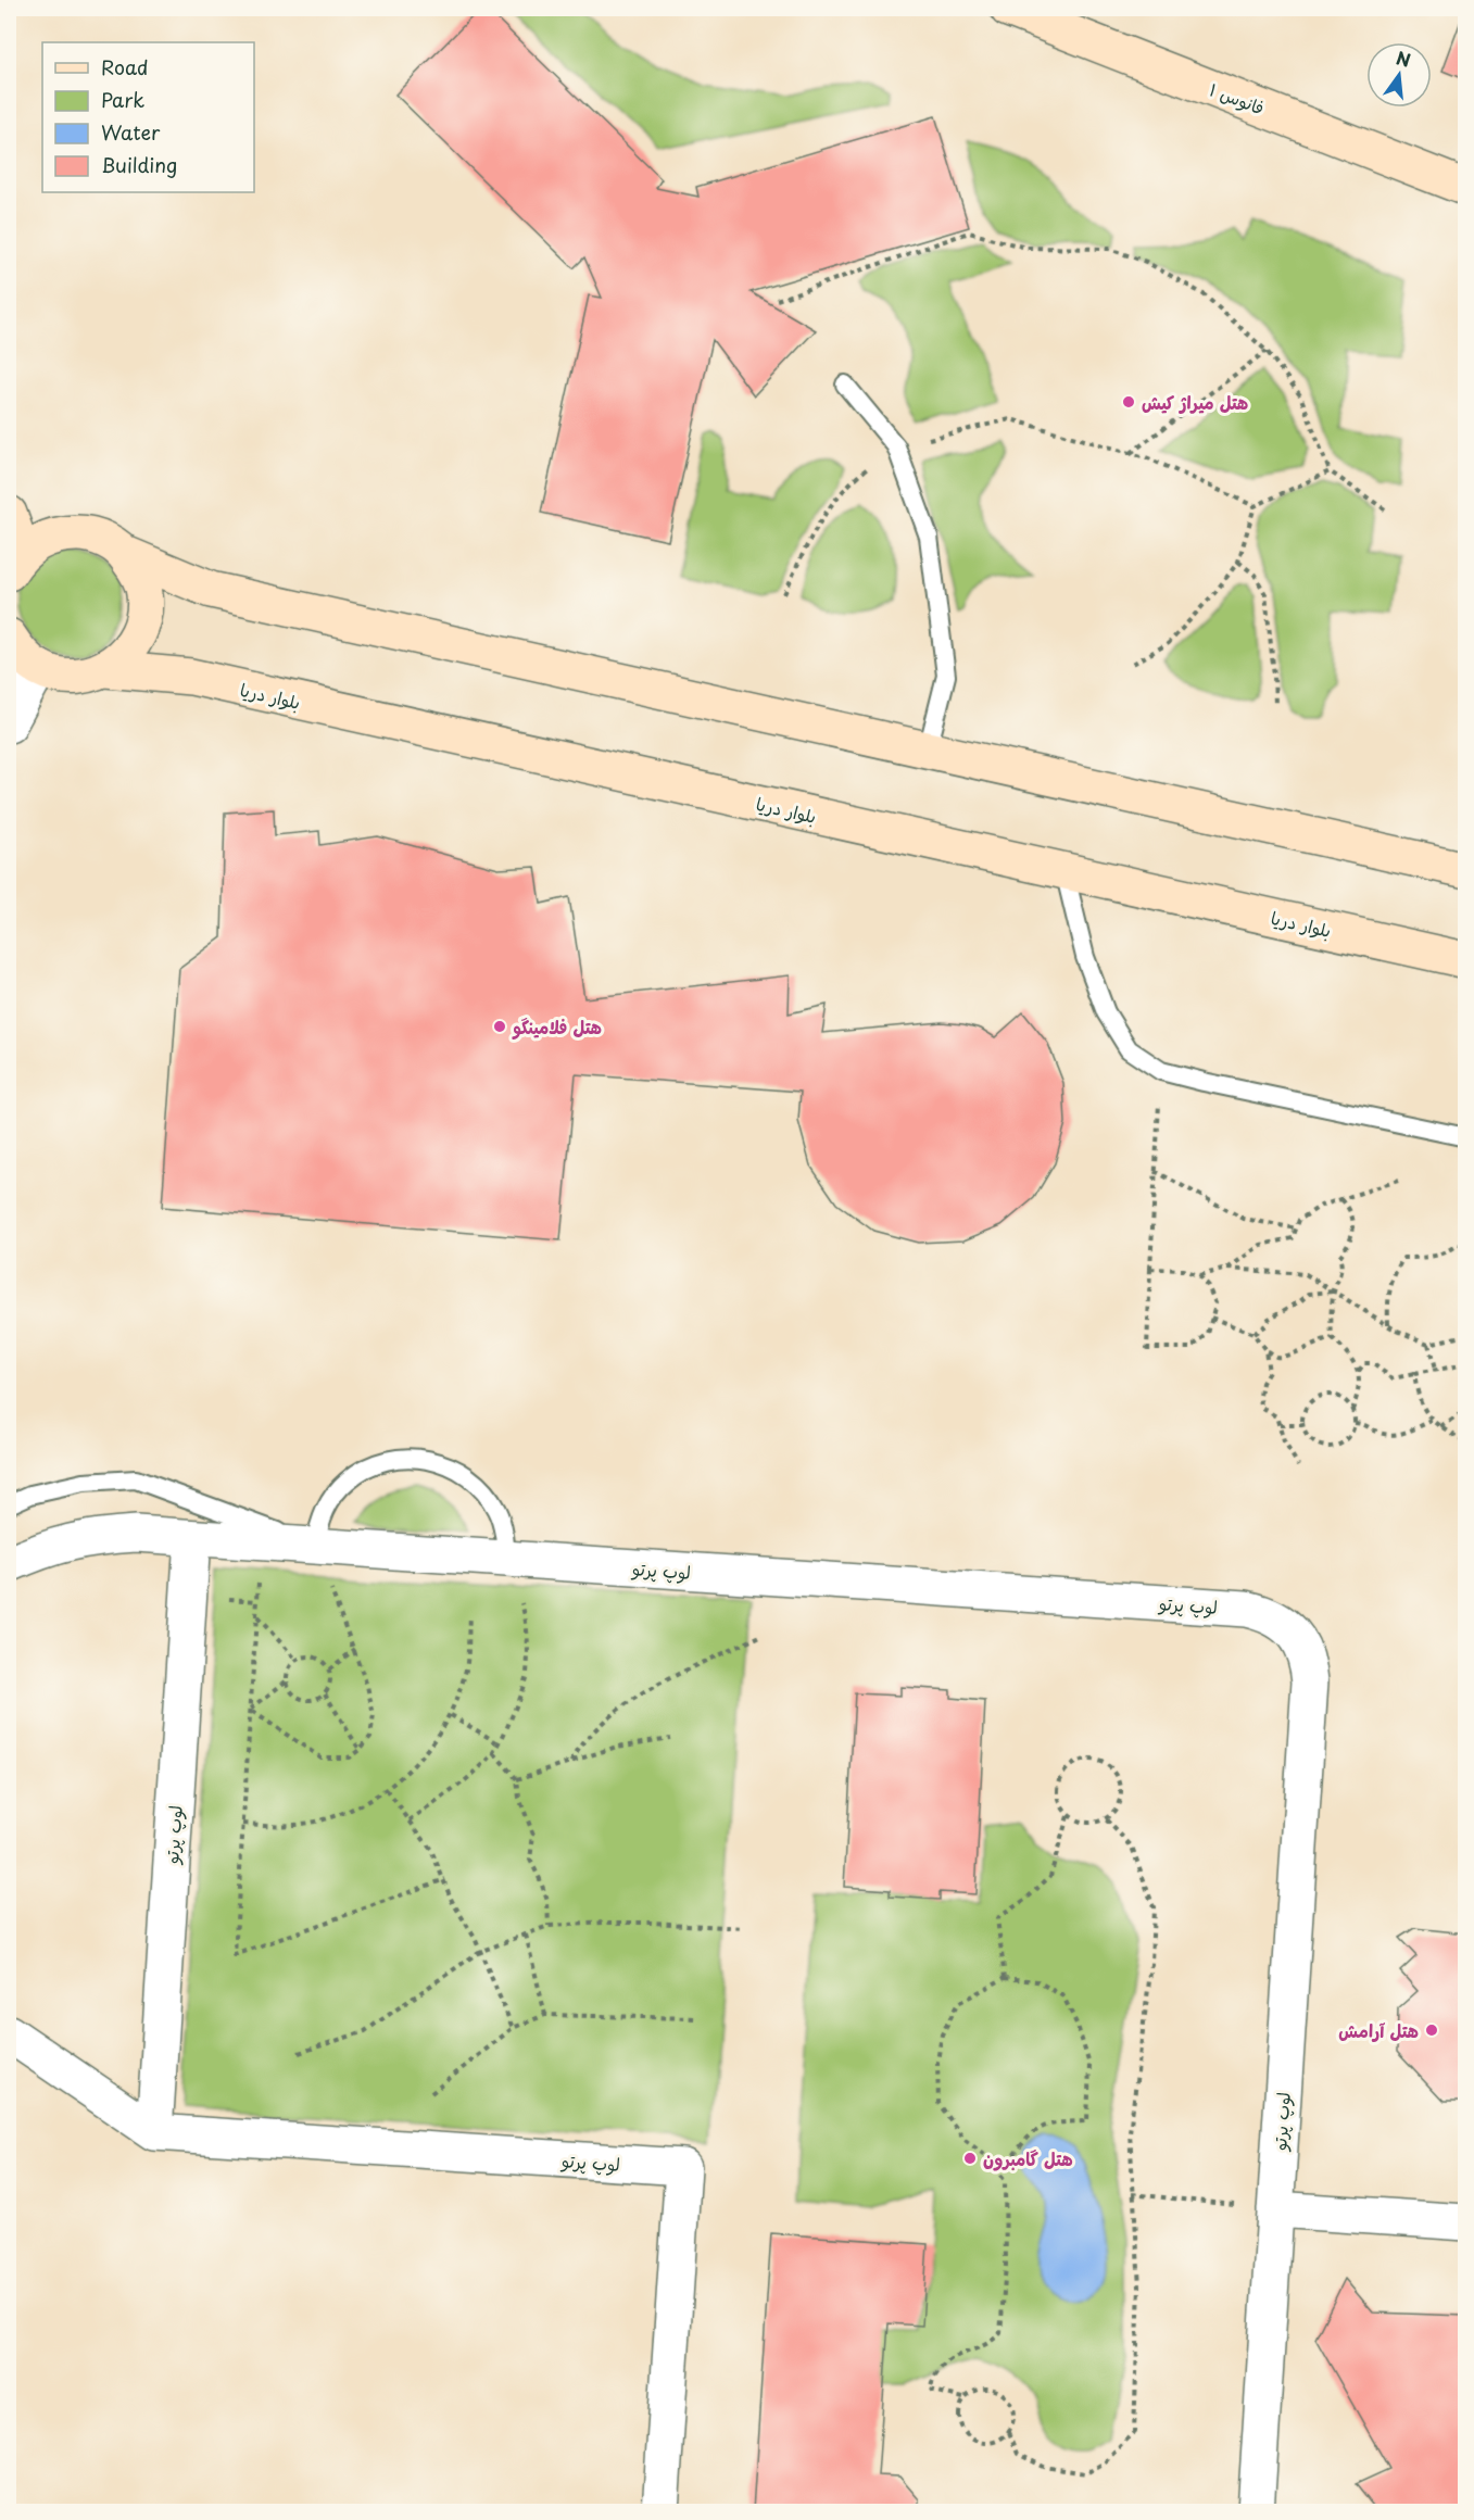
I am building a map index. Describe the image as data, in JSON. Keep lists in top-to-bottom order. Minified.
{"streets":{"main road":["فانوس ۱","بلوار دریا"],"street":["لوپ پرتو"]},"places":["هتل میراژ کیش","هتل فلامینگو","هتل آرامش","هتل گامبرون"],"legend":["Road","Park","Water","Building"],"north":"top"}
